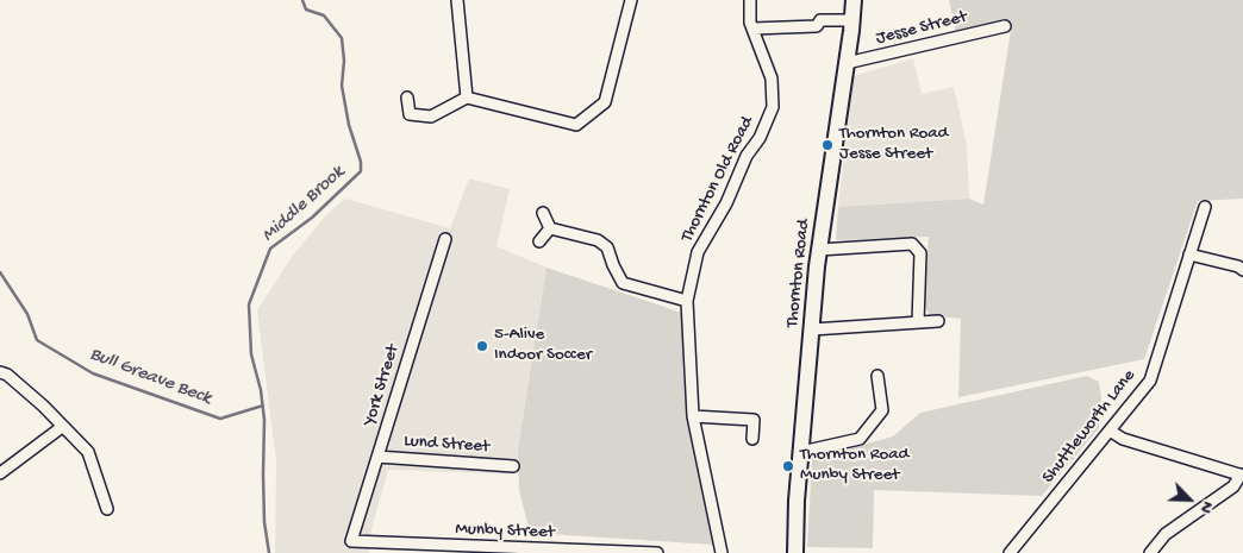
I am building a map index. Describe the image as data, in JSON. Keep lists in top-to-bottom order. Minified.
{"streets":{"main road":["Thornton Road"],"street":["Jesse Street","Thornton Old Road","York Street","Shuttleworth Lane","Lund Street","Munby Street"]},"crossings":[["Jesse Street","Thornton Road"],["York Street","Lund Street"],["York Street","Munby Street"]],"water":["Middle Brook","Bull Greave Beck"],"places":["Thornton Road Jesse Street","5-Alive Indoor Soccer","Thornton Road Munby Street"],"north":"bottom right"}
